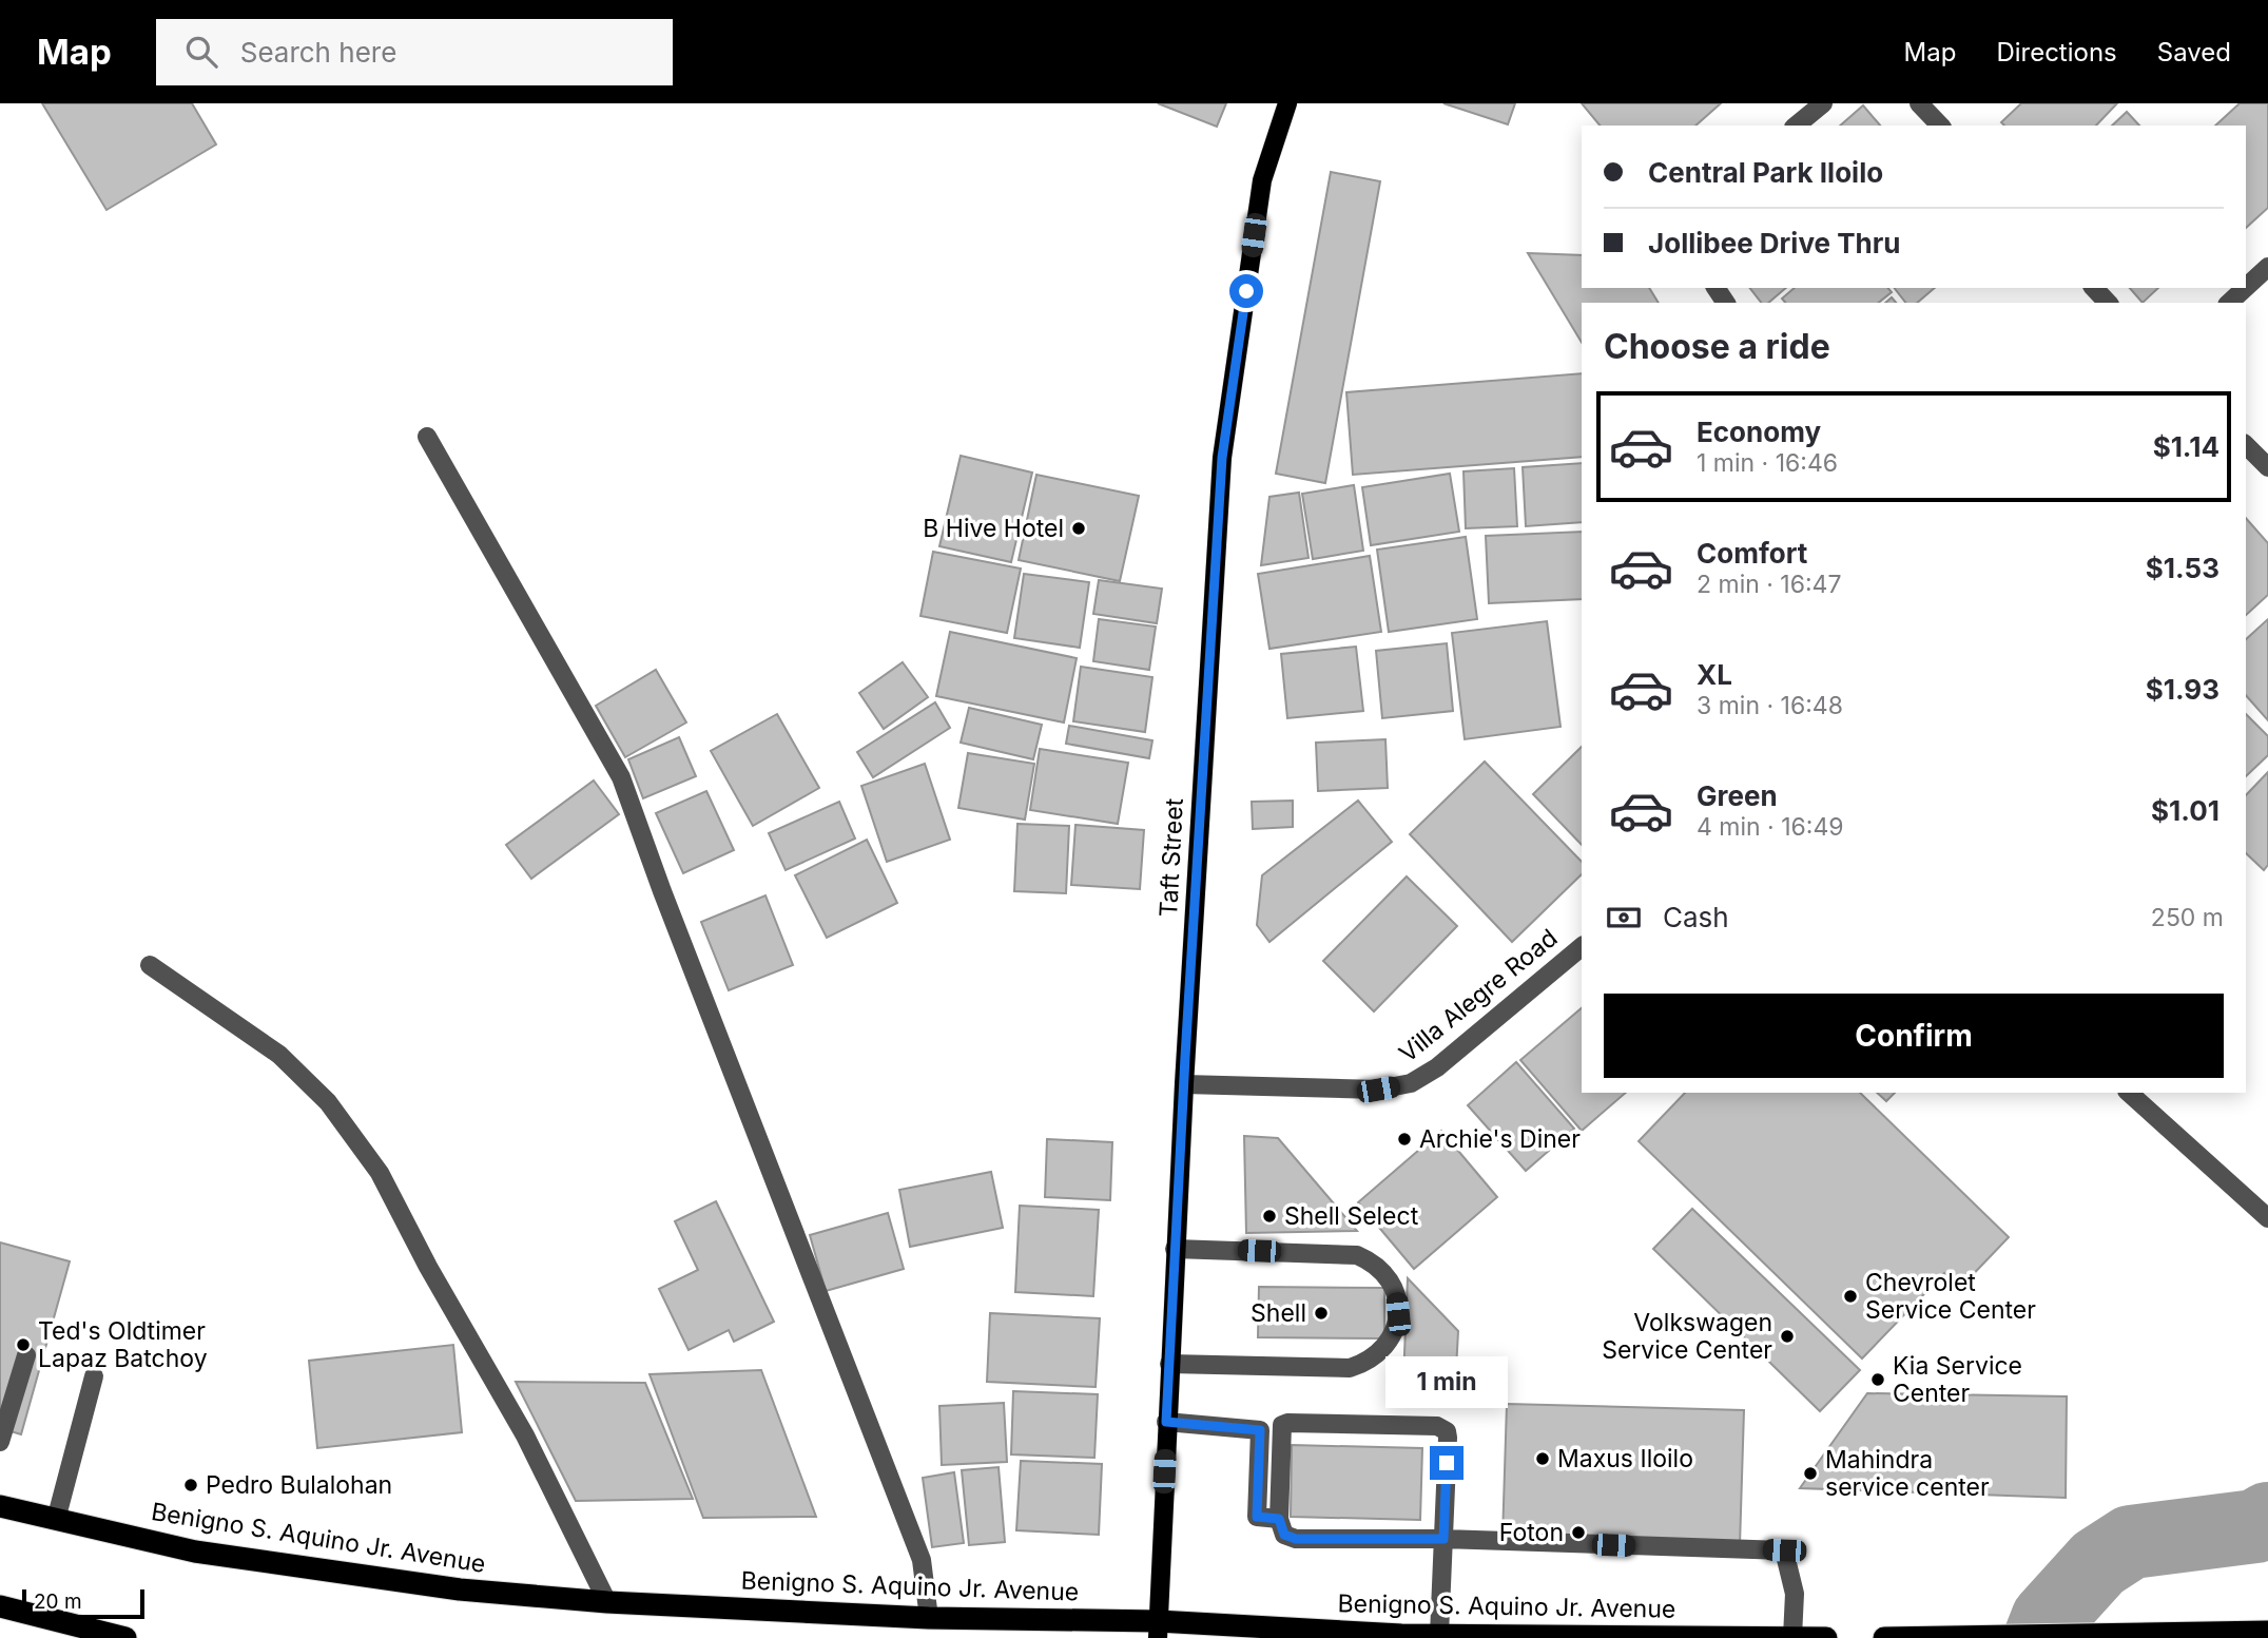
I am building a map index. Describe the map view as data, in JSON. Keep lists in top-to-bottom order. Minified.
{"streets":{"highway":["Benigno S. Aquino Jr. Avenue"],"main road":["Taft Street"],"street":["Villa Alegre Road"]},"crossings":[["Taft Street","Villa Alegre Road"],["Taft Street","Benigno S. Aquino Jr. Avenue"]],"places":["B Hive Hotel","Archie's Diner","Shell Select","Chevrolet Service Center","Shell","Volkswagen Service Center","Ted's Oldtimer Lapaz Batchoy","Kia Service Center","Maxus Iloilo","Mahindra service center","Pedro Bulalohan","Foton"],"scale_bar":"20 m","page":{"header":"Map","search":"Search here","nav":["Map","Directions","Saved"],"banner":["Central Park Iloilo","Jollibee Drive Thru"],"heading":"Choose a ride","list":[{"name":"Economy","note":"1 min · 16:46","value":"$1.14"},{"name":"Comfort","note":"2 min · 16:47","value":"$1.53"},{"name":"XL","note":"3 min · 16:48","value":"$1.93"},{"name":"Green","note":"4 min · 16:49","value":"$1.01"}],"pay":["Cash","250 m"],"buttons":"Confirm","bubble":"1 min","scale":"20 m"}}
